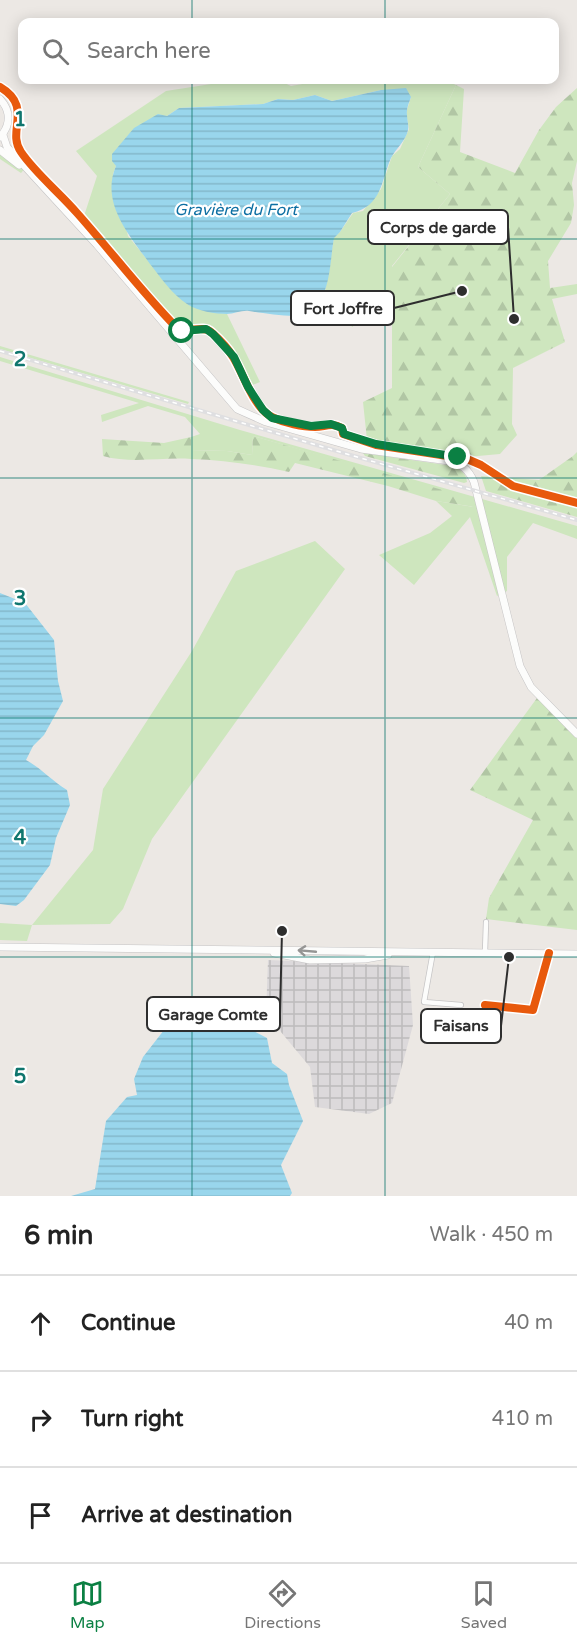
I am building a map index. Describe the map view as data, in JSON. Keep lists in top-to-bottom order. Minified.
{"water":["Gravière du Fort"],"places":["Fort Joffre","Corps de garde","Garage Comte","Faisans"],"page":{"search":"Search here","heading":["6 min","Walk · 450 m"],"list":[["Continue","40 m"],["Turn right","410 m"],"Arrive at destination"],"nav":["Map","Directions","Saved"]},"grid":{"rows":["1","2","3","4","5"]}}
